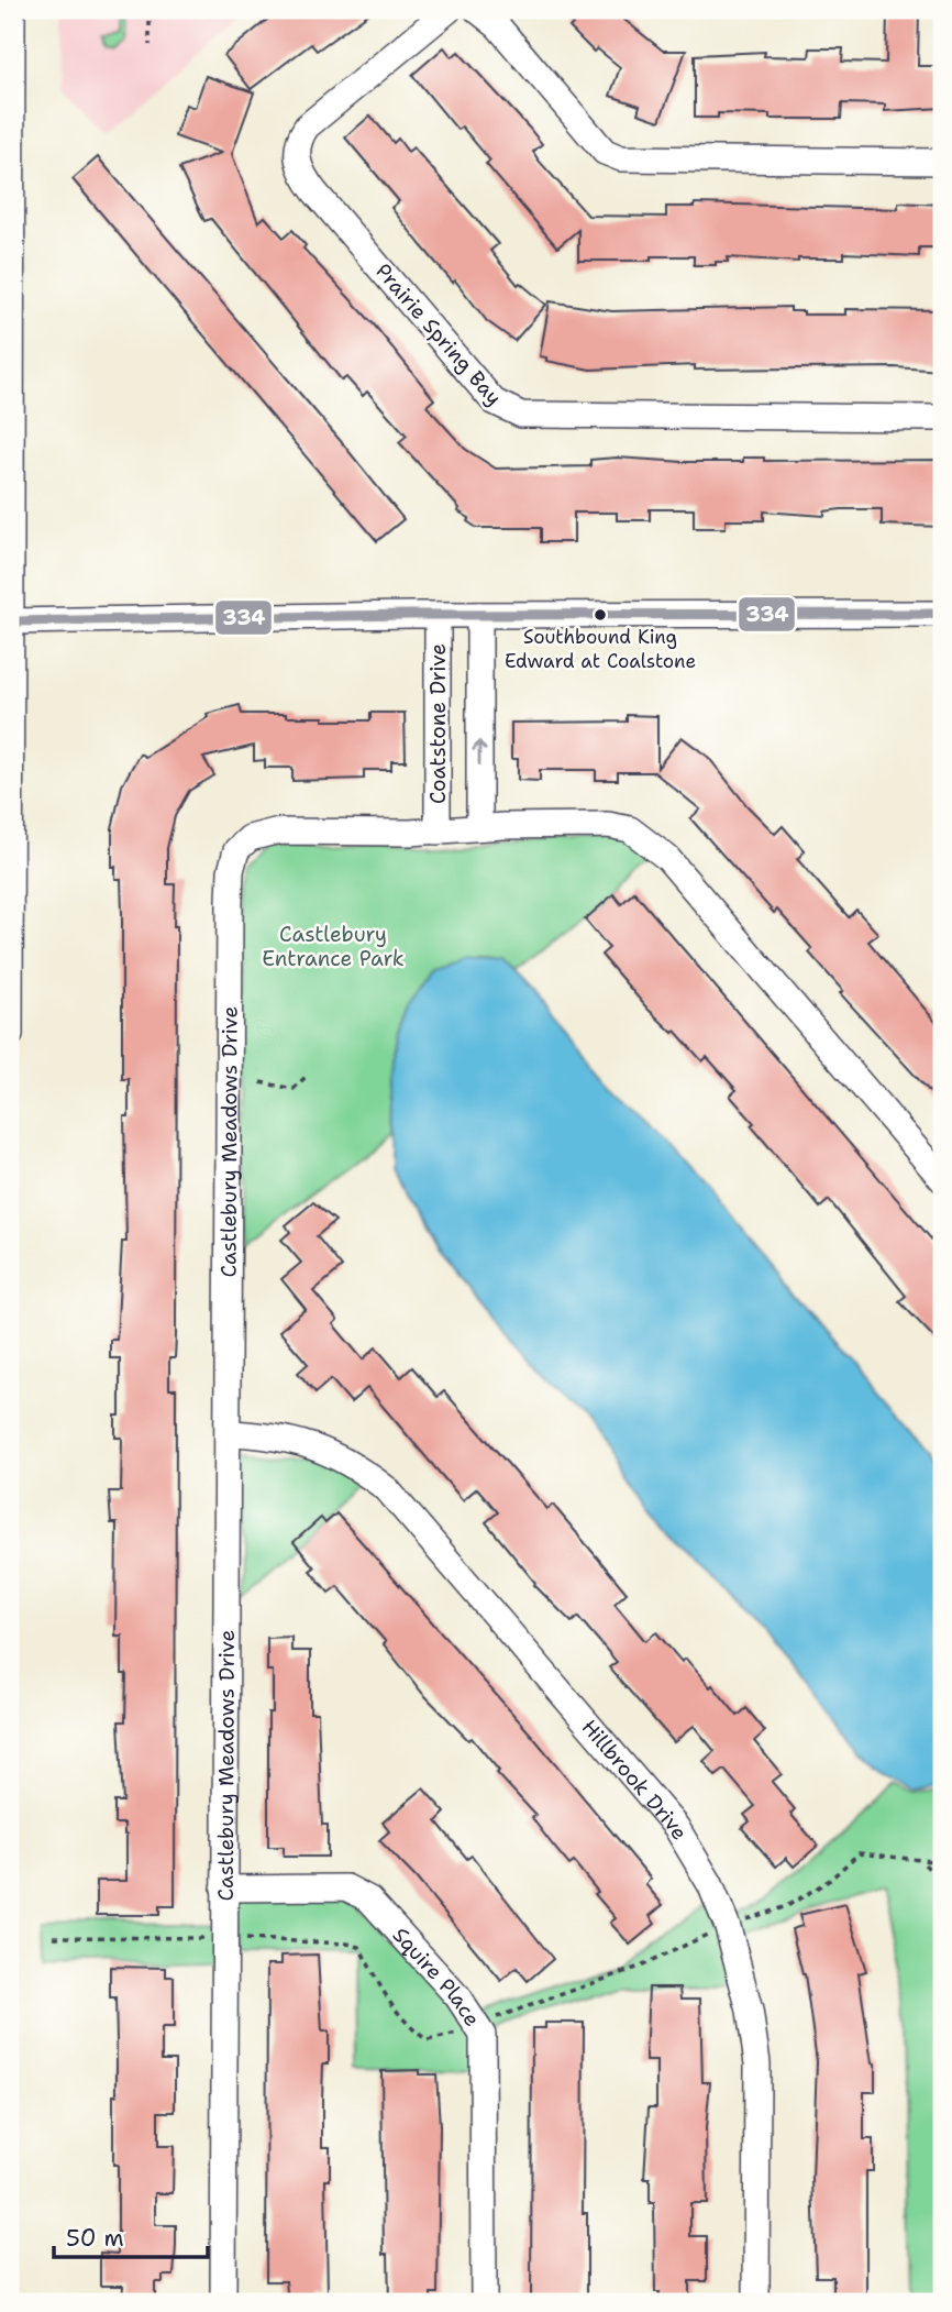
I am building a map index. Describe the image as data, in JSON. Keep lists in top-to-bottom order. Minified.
{"streets":{"street":["Prairie Spring Bay","Coatstone Drive","Castlebury Meadows Drive","Hillbrook Drive","Squire Place"]},"crossings":[["Coatstone Drive","Castlebury Meadows Drive"],["Castlebury Meadows Drive","Hillbrook Drive"],["Castlebury Meadows Drive","Squire Place"]],"parks":["Castlebury Entrance Park"],"places":["Southbound King Edward at Coalstone"],"lines":["transit line 334"],"scale_bar":"50 m"}
